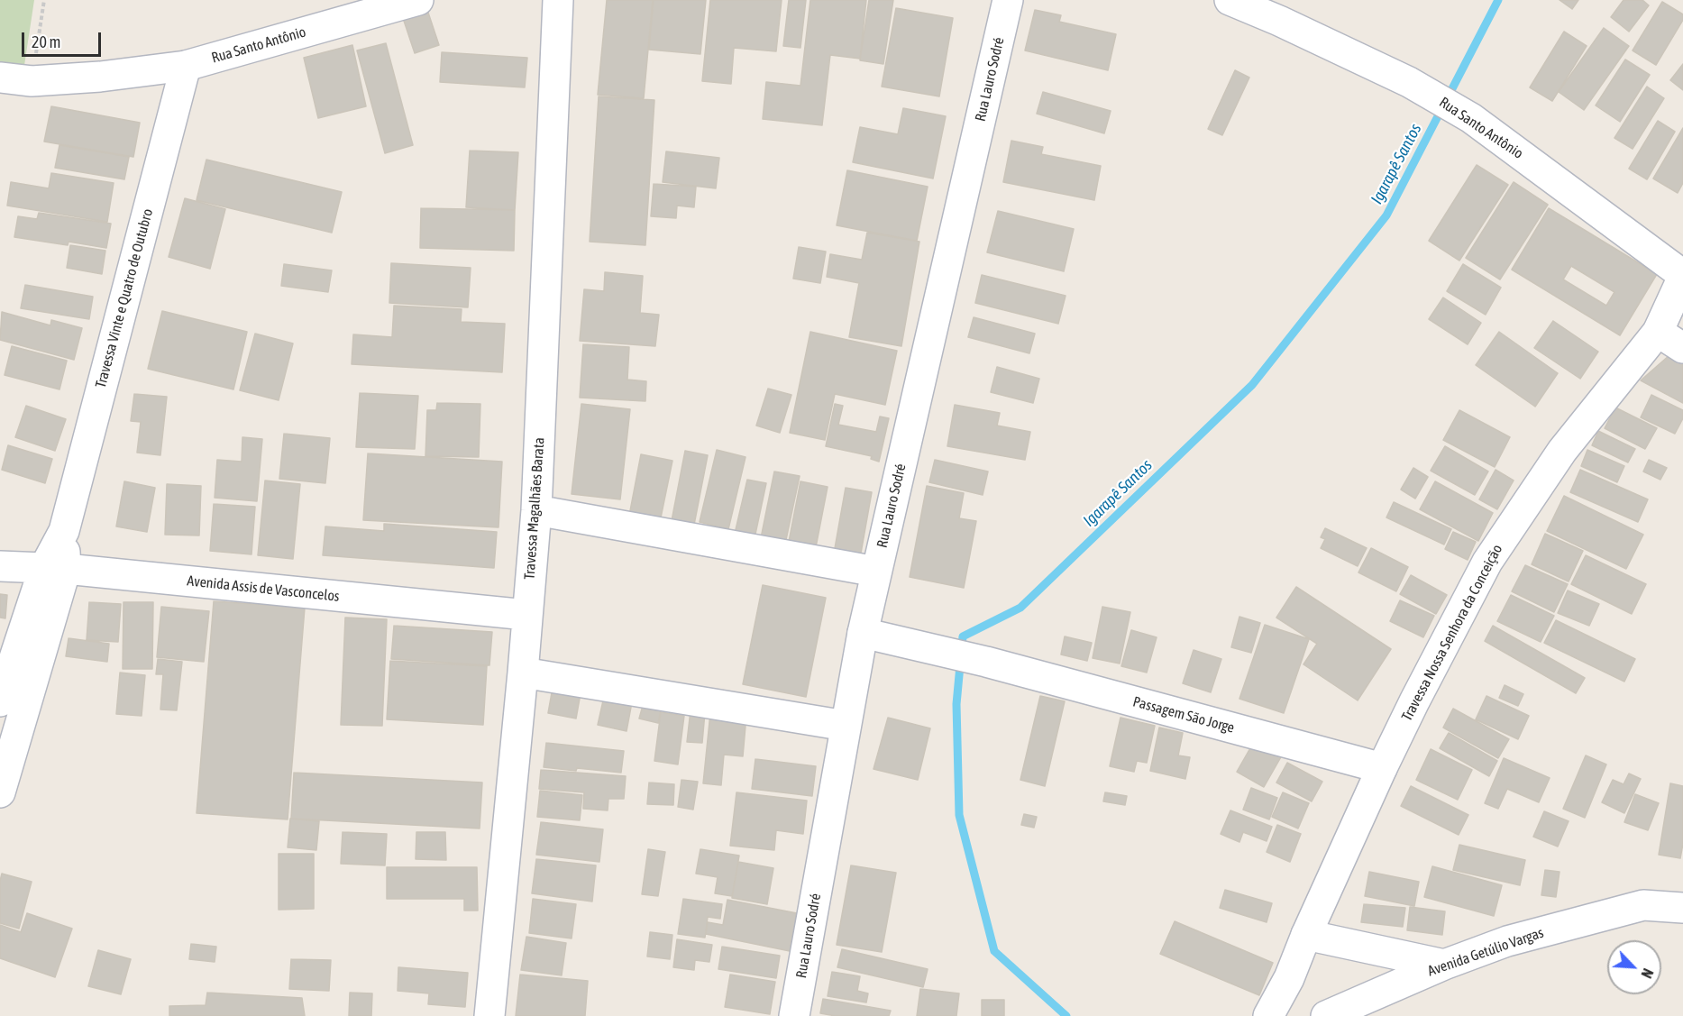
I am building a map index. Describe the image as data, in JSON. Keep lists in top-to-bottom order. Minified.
{"streets":{"street":["Rua Santo Antônio","Rua Lauro Sodré","Travessa Vinte e Quatro de Outubro","Travessa Magalhães Barata","Avenida Assis de Vasconcelos","Travessa Nossa Senhora da Conceição","Passagem São Jorge","Avenida Getúlio Vargas"]},"crossings":[["Rua Santo Antônio","Travessa Vinte e Quatro de Outubro"],["Rua Santo Antônio","Travessa Nossa Senhora da Conceição"],["Rua Lauro Sodré","Passagem São Jorge"],["Travessa Vinte e Quatro de Outubro","Avenida Assis de Vasconcelos"],["Travessa Magalhães Barata","Avenida Assis de Vasconcelos"],["Travessa Nossa Senhora da Conceição","Passagem São Jorge"]],"water":["Igarapê Santos"],"scale_bar":"20 m","north":"bottom right"}
